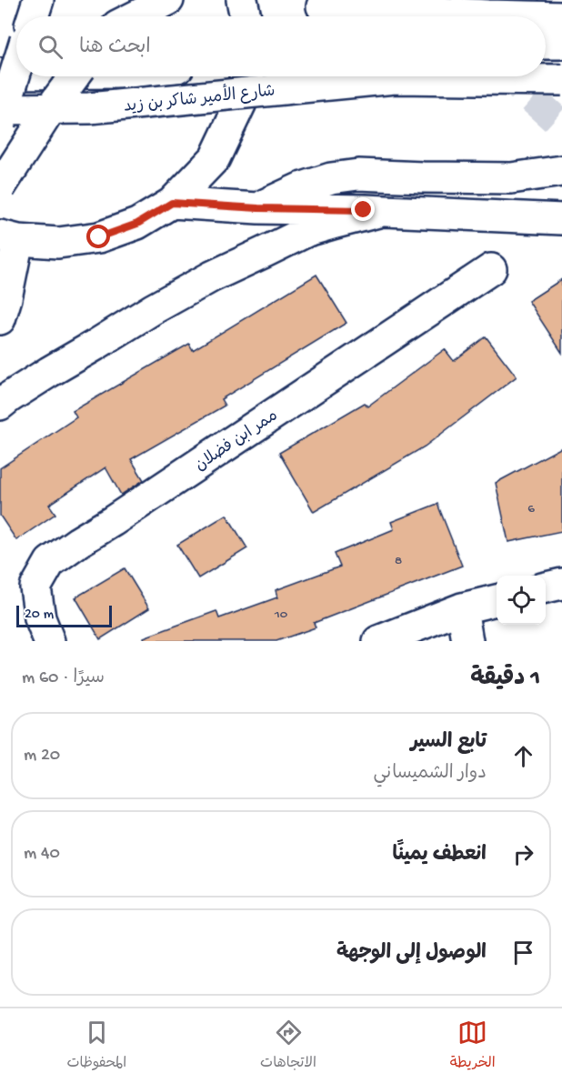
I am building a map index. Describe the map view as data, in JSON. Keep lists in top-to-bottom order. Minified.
{"streets":{"main road":["شارع الأمير شاكر بن زيد","ممر ابن فضلان"]},"house_numbers":["6","8","10"],"scale_bar":"20 m","page":{"search":"ابحث هنا","scale":"20 m","heading":["1 دقيقة","سيرًا · 60 m"],"list":[["تابع السير","دوار الشميساني","20 m"],["انعطف يمينًا","40 m"],"الوصول إلى الوجهة"],"nav":["الخريطة","الاتجاهات","المحفوظات"]}}
